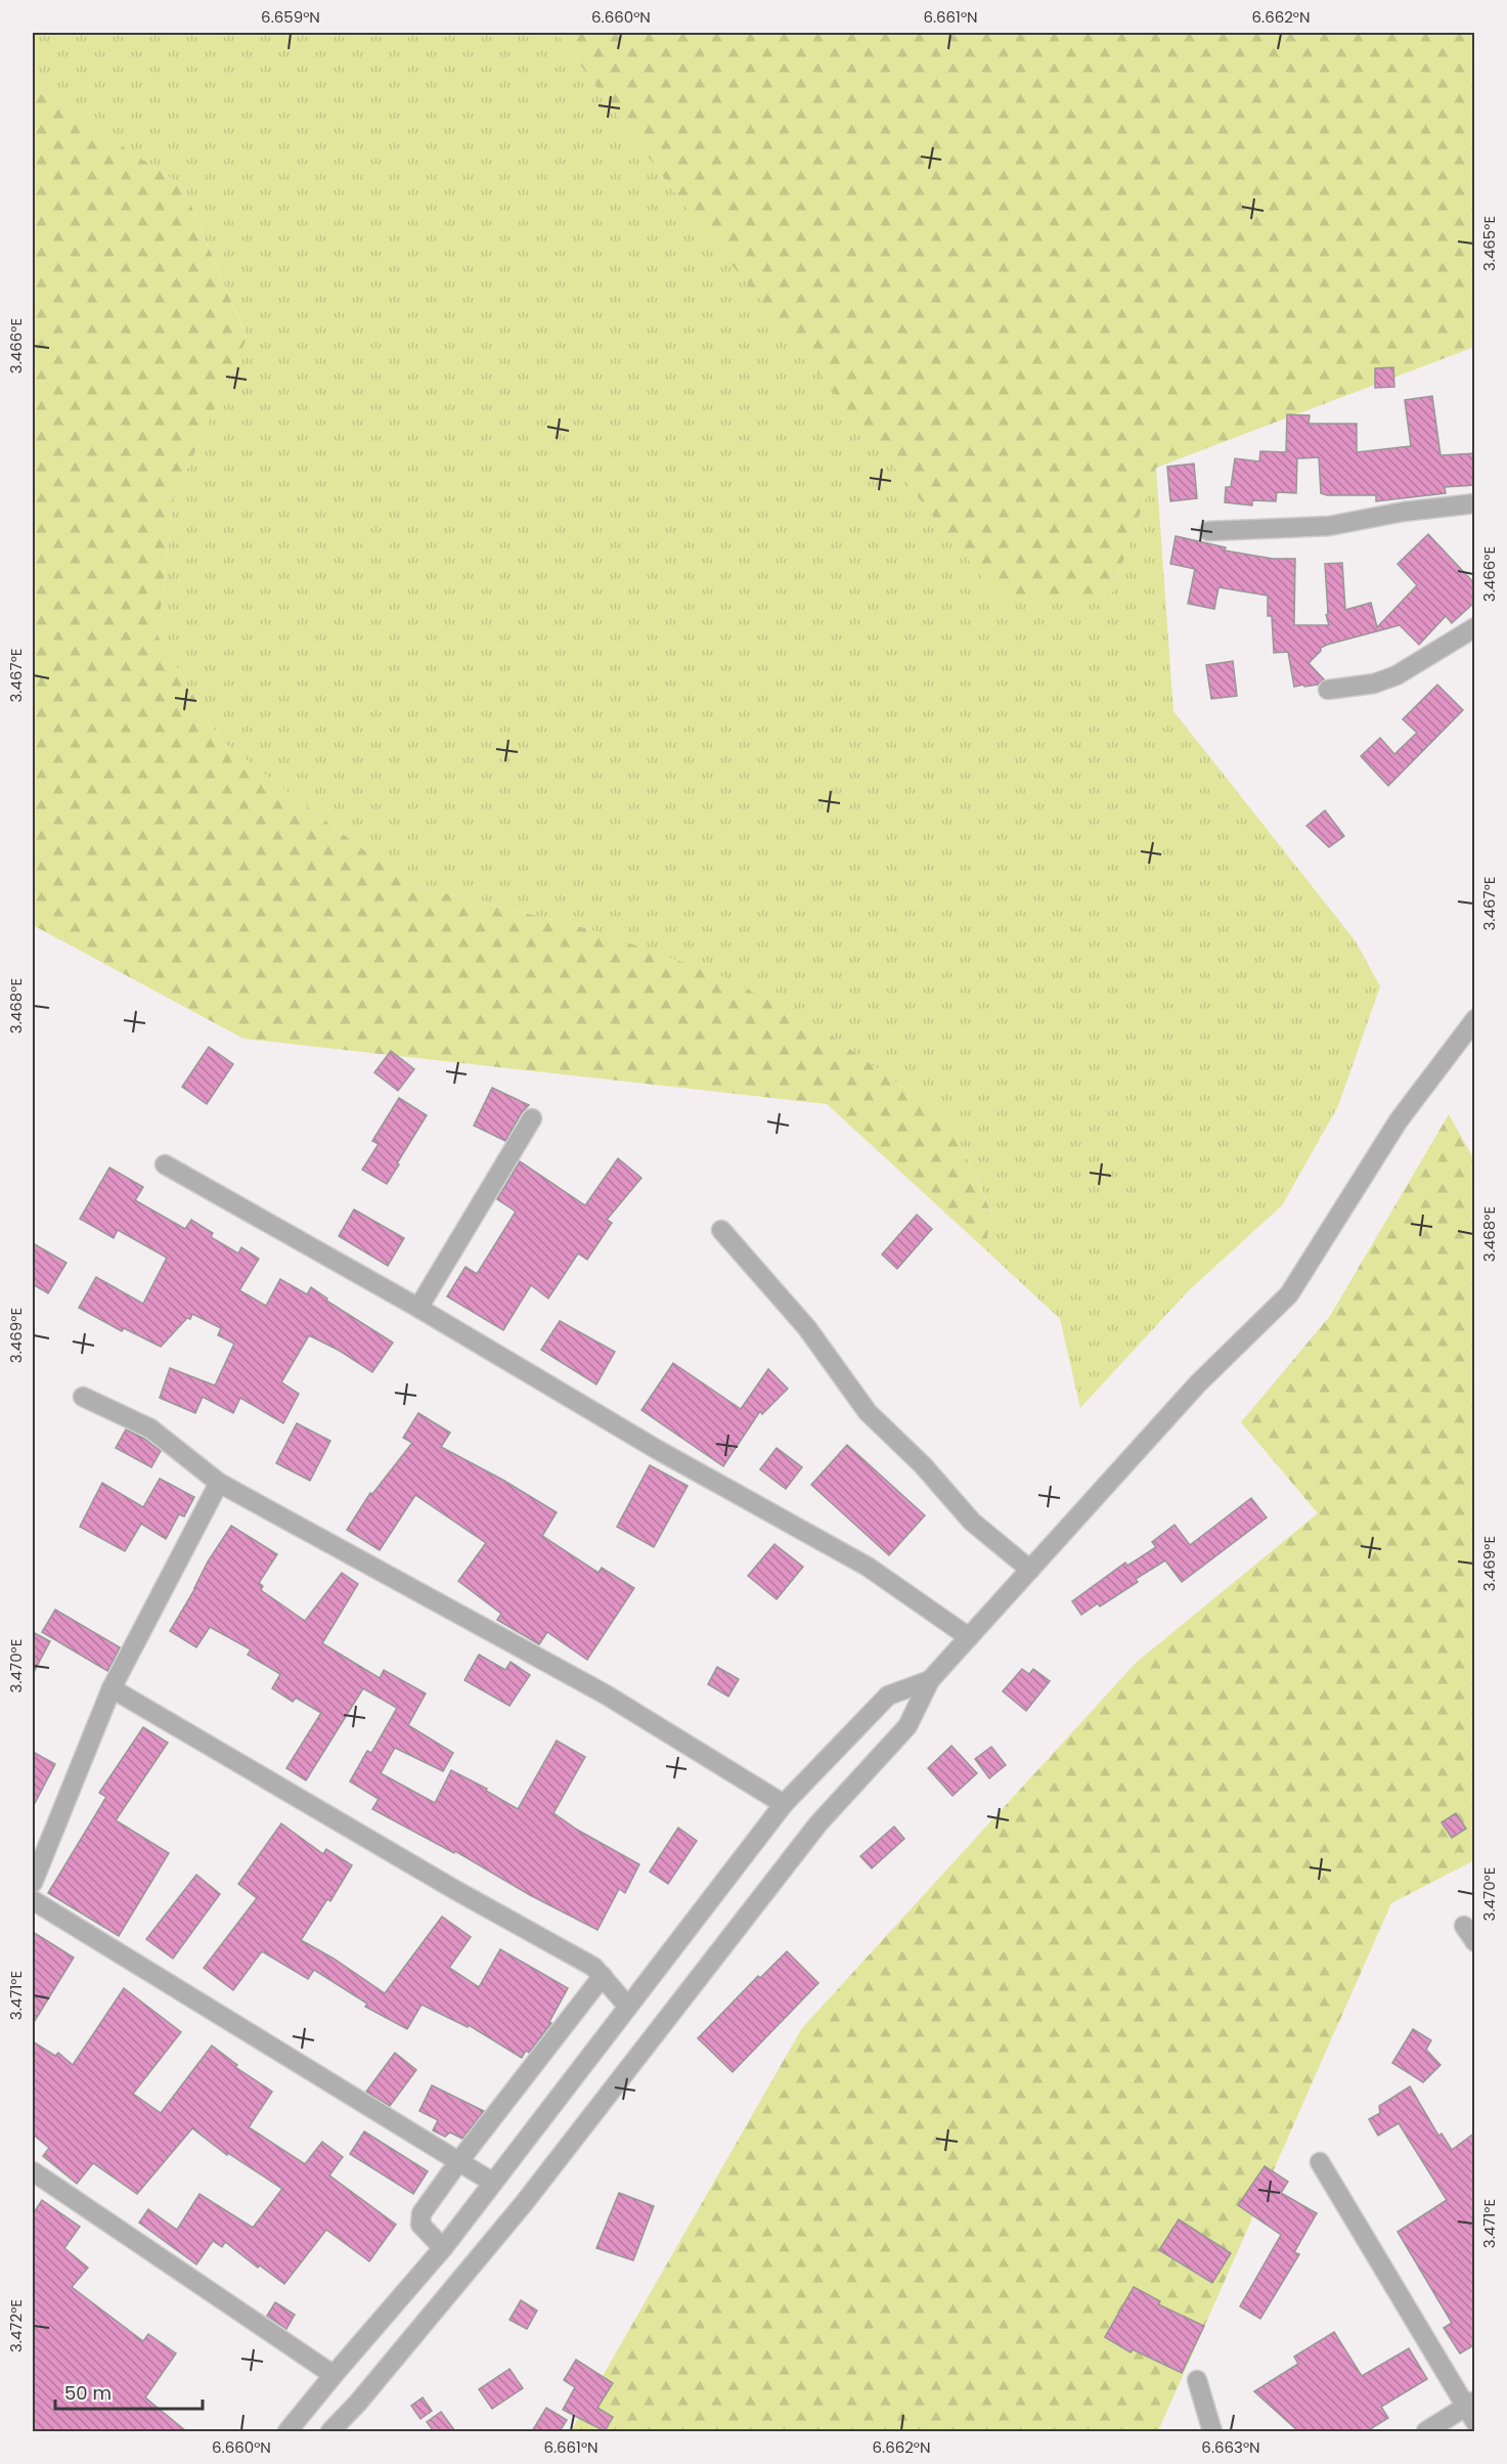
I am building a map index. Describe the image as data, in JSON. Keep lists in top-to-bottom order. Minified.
{"scale_bar":"50 m","coordinates":["6.659°N","6.660°N","6.661°N","6.662°N","3.465°E","3.466°E","3.467°E","3.468°E","3.469°E","3.470°E","3.471°E","3.472°E","6.663°N"]}
